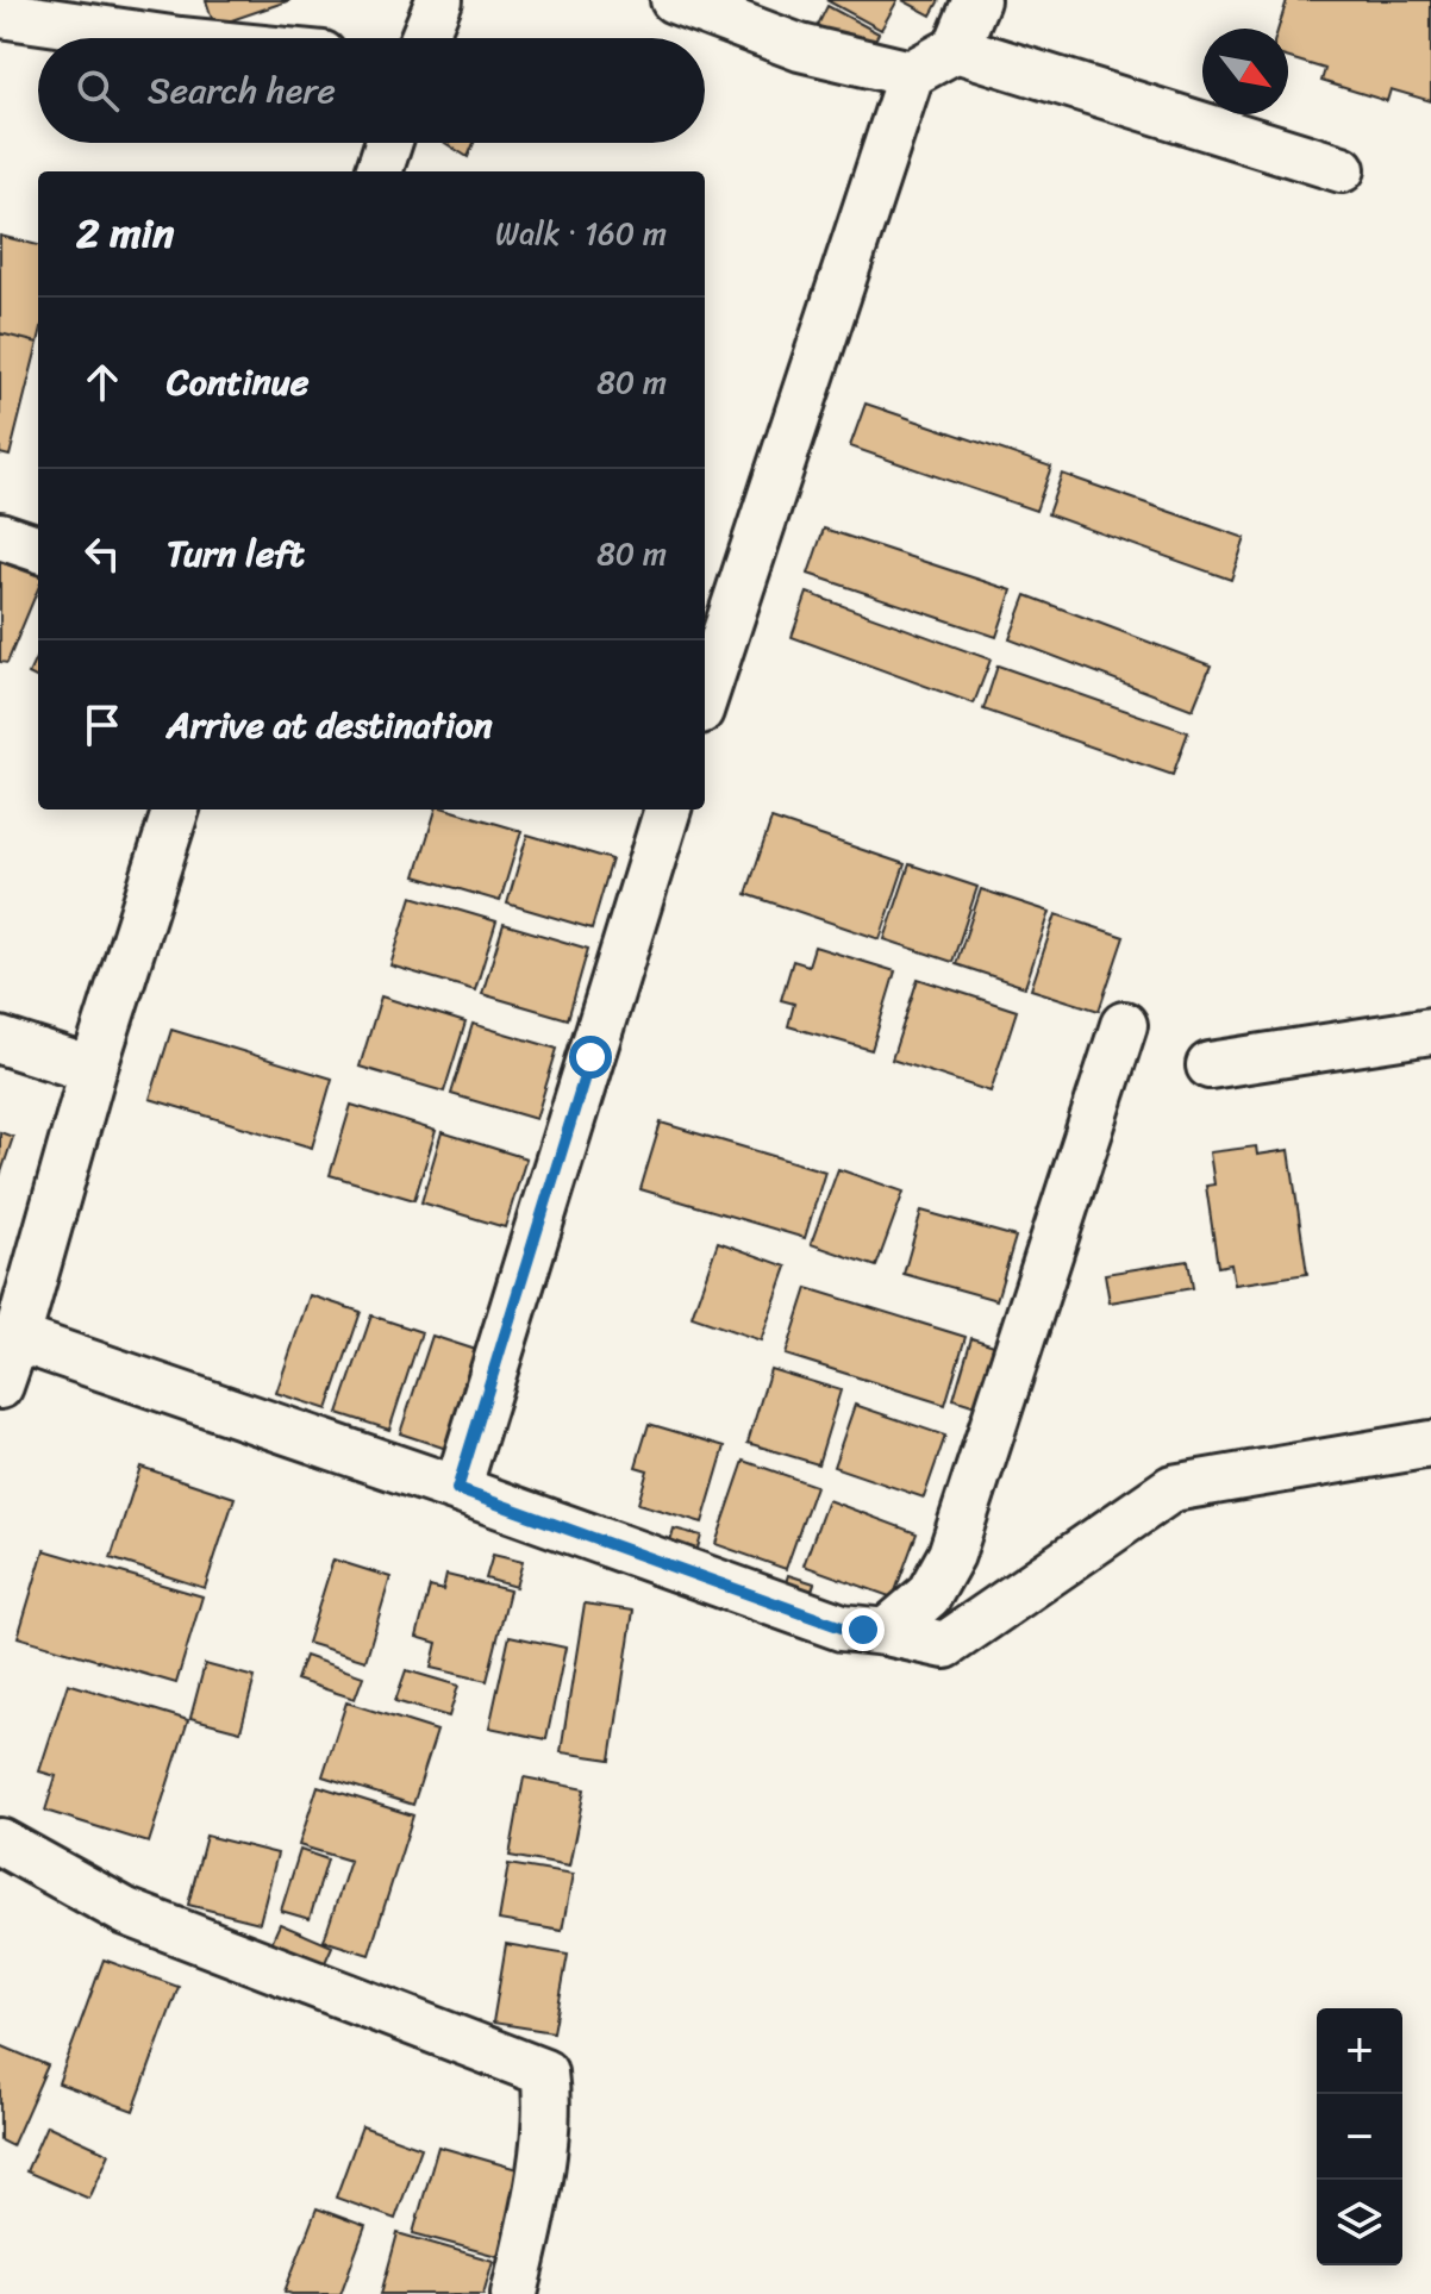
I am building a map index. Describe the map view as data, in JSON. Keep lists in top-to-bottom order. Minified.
{"north":"bottom right","page":{"search":"Search here","heading":["2 min","Walk · 160 m"],"list":[["Continue","80 m"],["Turn left","80 m"],"Arrive at destination"],"map_buttons":["+","−"]}}
